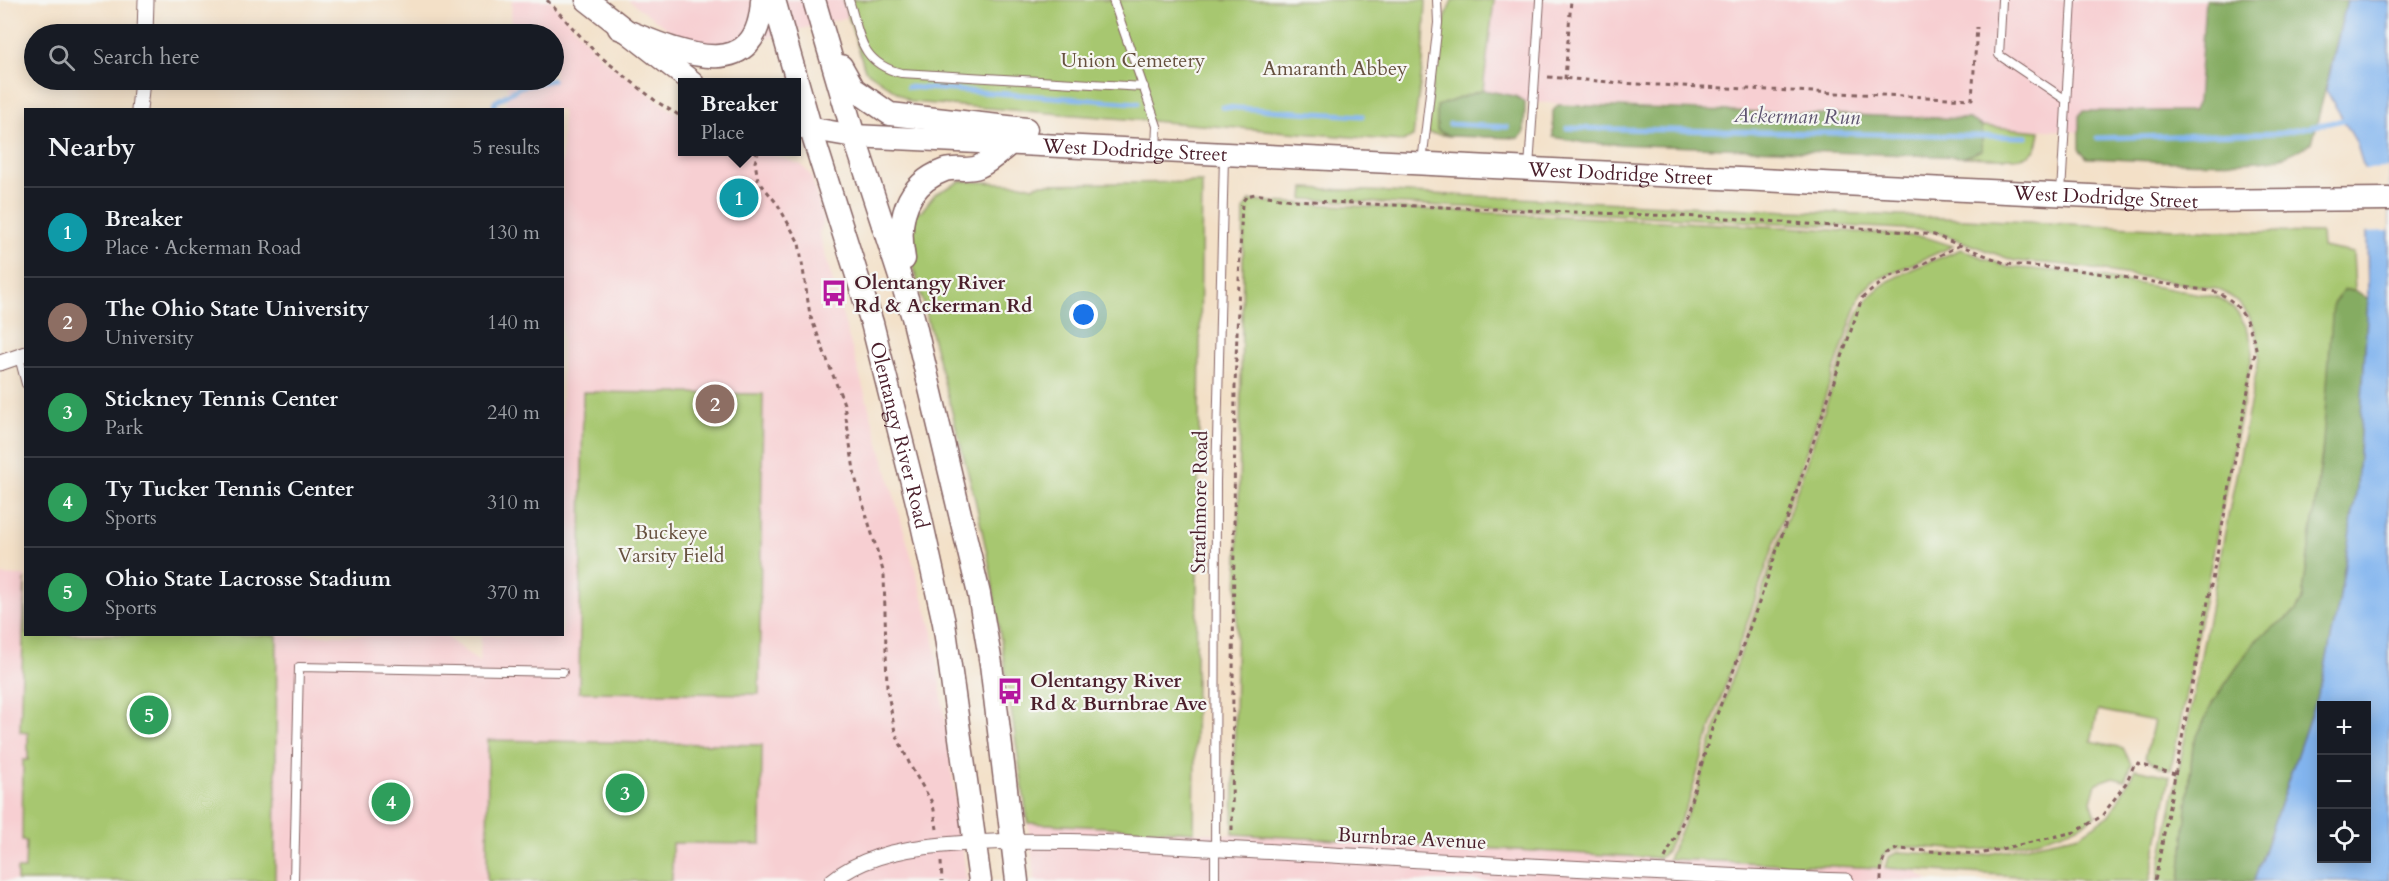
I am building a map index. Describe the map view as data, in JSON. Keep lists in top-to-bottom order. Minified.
{"streets":{"main road":["West Dodridge Street","Olentangy River Road"],"street":["Burnbrae Avenue"],"lane":["Strathmore Road"]},"crossings":[["West Dodridge Street","Olentangy River Road"],["West Dodridge Street","Strathmore Road"],["Olentangy River Road","Burnbrae Avenue"],["Strathmore Road","Burnbrae Avenue"]],"water":["Ackerman Run"],"parks":["Union Cemetery","Amaranth Abbey","Buckeye Varsity Field"],"places":{"bus stop":["Olentangy River Rd & Ackerman Rd","Olentangy River Rd & Burnbrae Ave"]},"page":{"search":"Search here","popup":["Breaker","Place"],"heading":["Nearby","5 results"],"pins":["1","2","5","3","4"],"list":[{"mark":"1","name":"Breaker","note":"Place · Ackerman Road","value":"130 m"},{"mark":"2","name":"The Ohio State University","note":"University","value":"140 m"},{"mark":"3","name":"Stickney Tennis Center","note":"Park","value":"240 m"},{"mark":"4","name":"Ty Tucker Tennis Center","note":"Sports","value":"310 m"},{"mark":"5","name":"Ohio State Lacrosse Stadium","note":"Sports","value":"370 m"}],"map_buttons":["+","−"]}}
